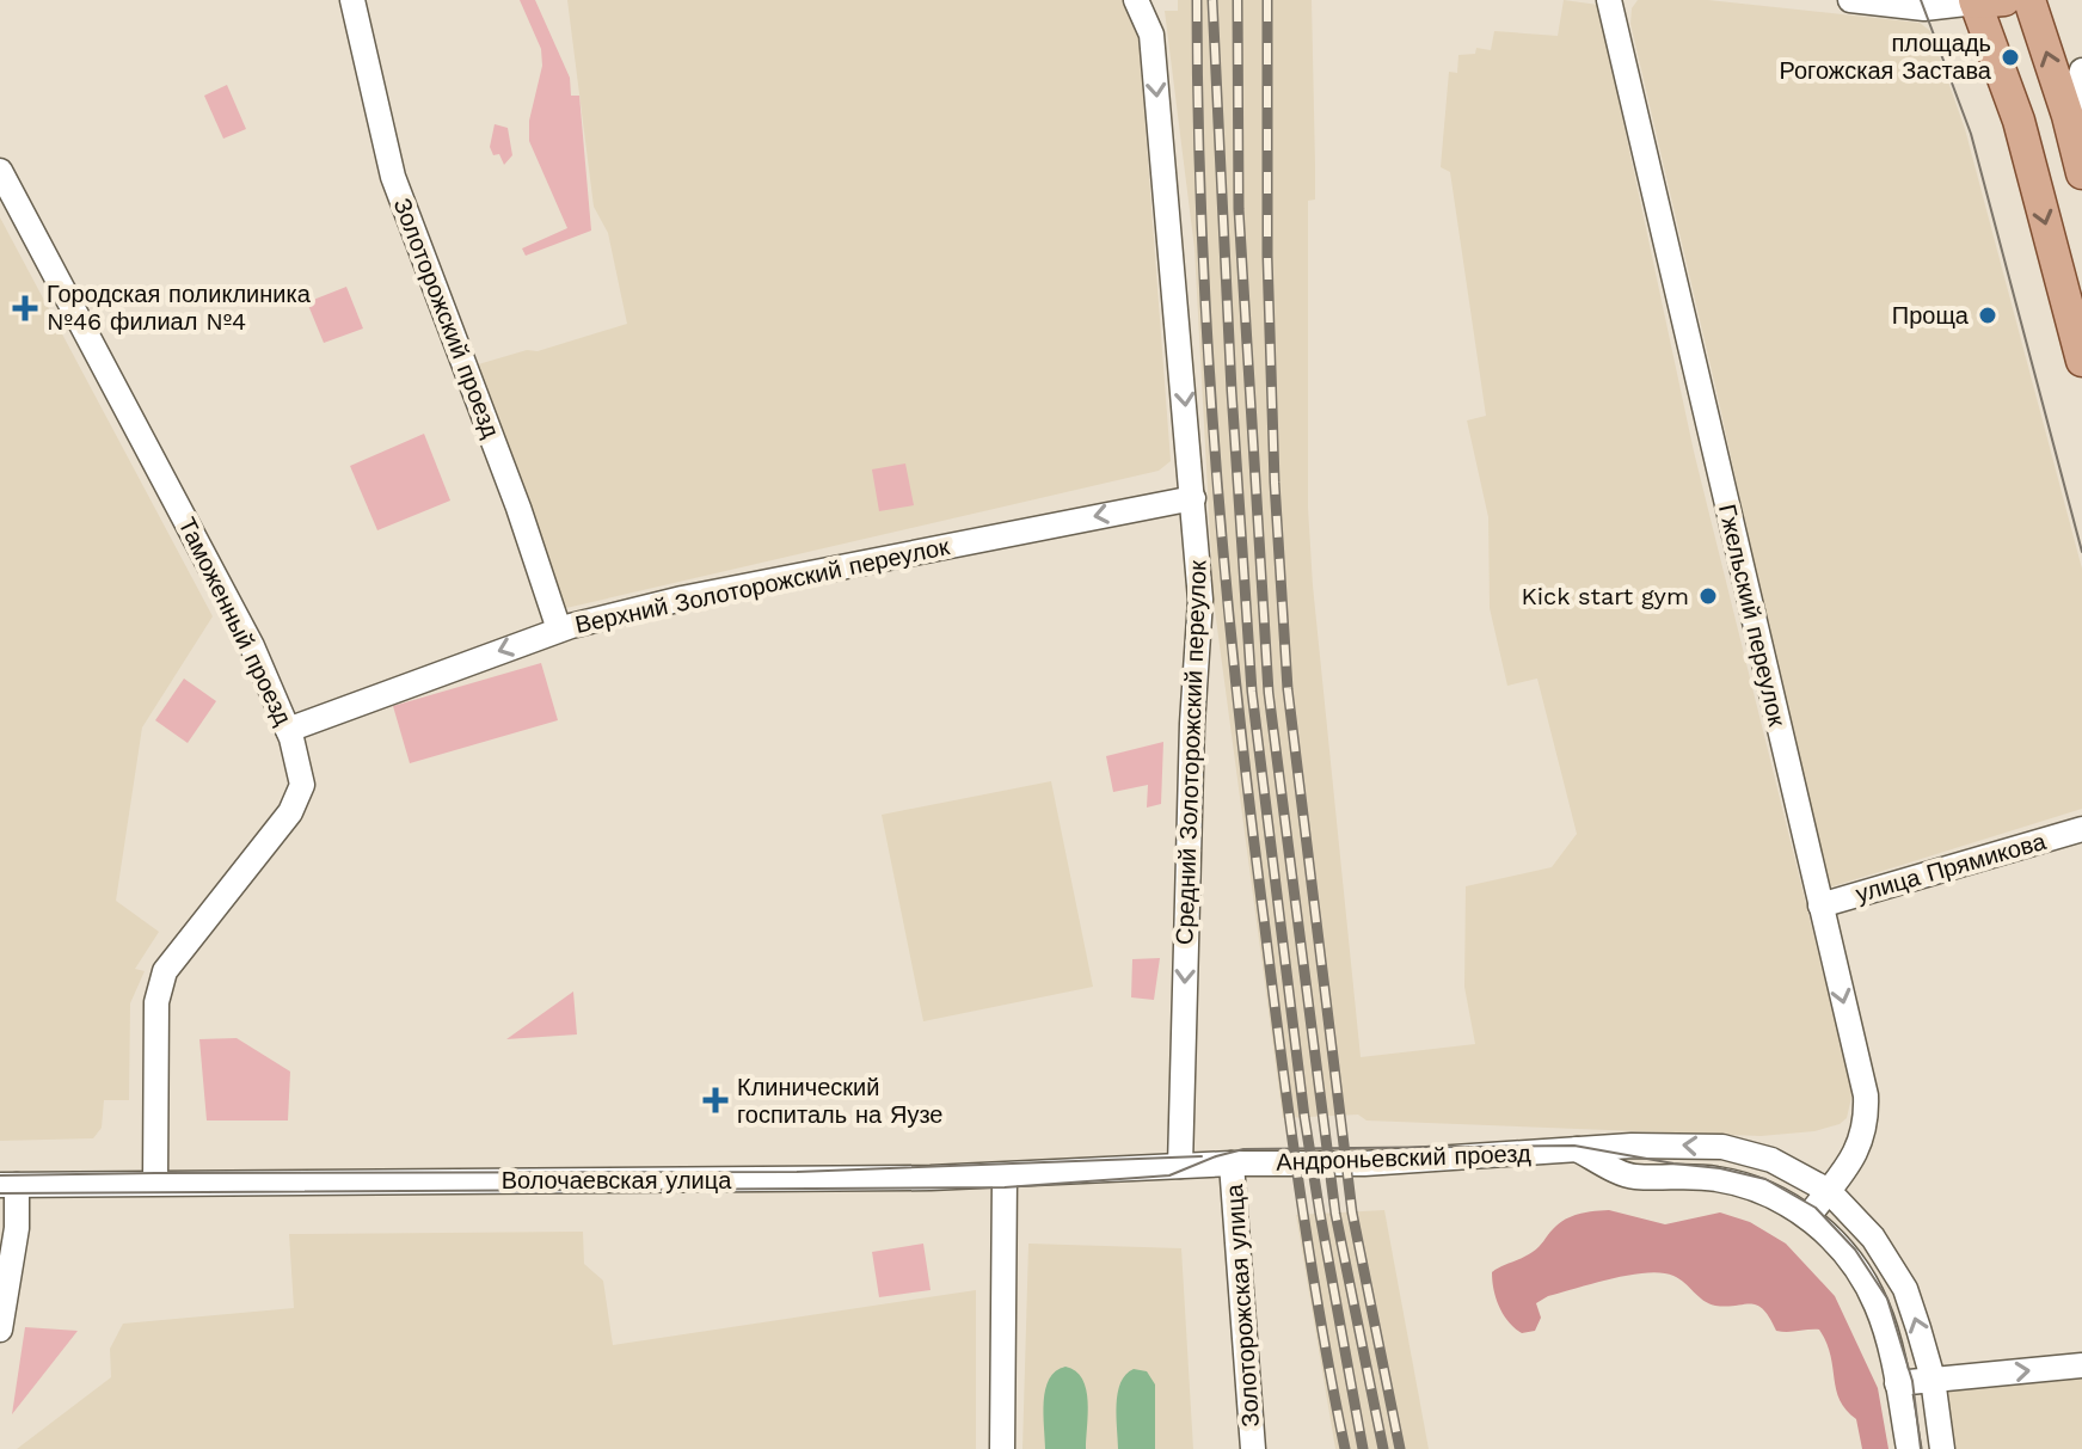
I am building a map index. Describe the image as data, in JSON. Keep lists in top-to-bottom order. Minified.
{"streets":{"street":["Золоторожский проезд","Верхний Золоторожский переулок","Гжельский переулок","Таможенный проезд","Средний Золоторожский переулок","улица Прямикова","Андроньевский проезд","Волочаевская улица","Золоторожская улица"]},"crossings":[["Золоторожский проезд","Верхний Золоторожский переулок"],["Верхний Золоторожский переулок","Таможенный проезд"],["Верхний Золоторожский переулок","Средний Золоторожский переулок"],["Гжельский переулок","улица Прямикова"],["Таможенный проезд","Волочаевская улица"],["Средний Золоторожский переулок","Волочаевская улица"],["Андроньевский проезд","Волочаевская улица"],["Андроньевский проезд","Золоторожская улица"],["Волочаевская улица","Золоторожская улица"]],"one_way":["Верхний Золоторожский переулок","Средний Золоторожский переулок"],"places":{"other":["площадь Рогожская Застава","Проща","Kick start gym"],"health":["Городская поликлиника №46 филиал №4","Клинический госпиталь на Яузе"]}}
